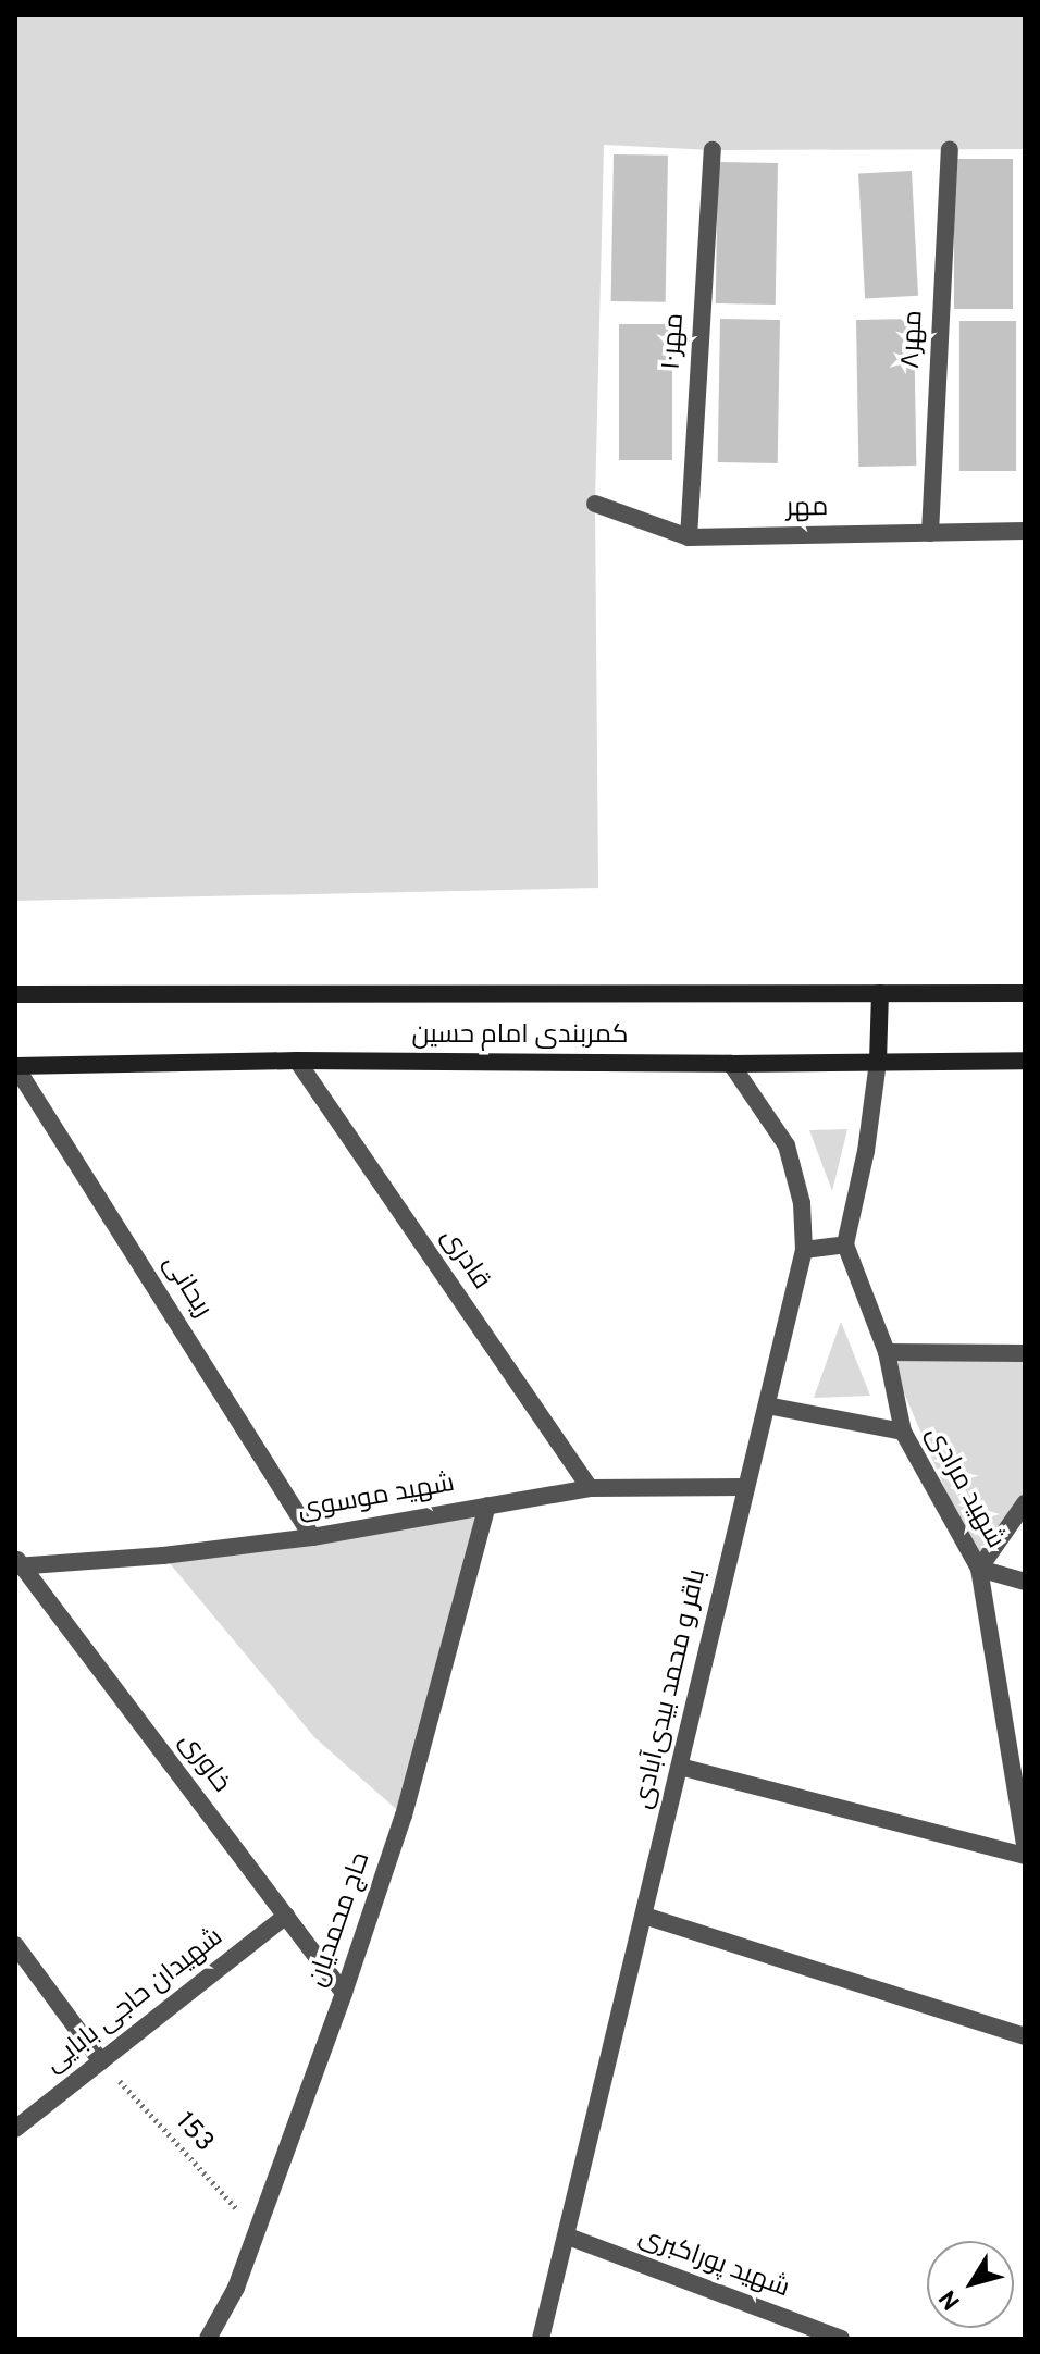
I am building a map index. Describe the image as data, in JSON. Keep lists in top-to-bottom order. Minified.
{"streets":{"main road":["کمربندی امام حسین"],"street":["مهر۸","مهر۱۰","مهر","قادری","ریحانی","شهید مرادی","شهید موسوی","باقر و محمد بیدی‌آبادی","خاوری","حاج محمدیان","شهیدان حاجی بابایی","شهید پوراکبری"],"path":["153"]},"crossings":[["مهر۸","مهر"],["مهر۱۰","مهر"],["کمربندی امام حسین","قادری"],["کمربندی امام حسین","ریحانی"],["کمربندی امام حسین","باقر و محمد بیدی‌آبادی"],["قادری","شهید موسوی"],["ریحانی","شهید موسوی"],["شهید موسوی","باقر و محمد بیدی‌آبادی"],["شهید موسوی","خاوری"],["شهید موسوی","حاج محمدیان"],["باقر و محمد بیدی‌آبادی","شهید پوراکبری"],["خاوری","حاج محمدیان"],["خاوری","شهیدان حاجی بابایی"],["حاج محمدیان","153"],["شهیدان حاجی بابایی","153"]],"north":"bottom left"}
